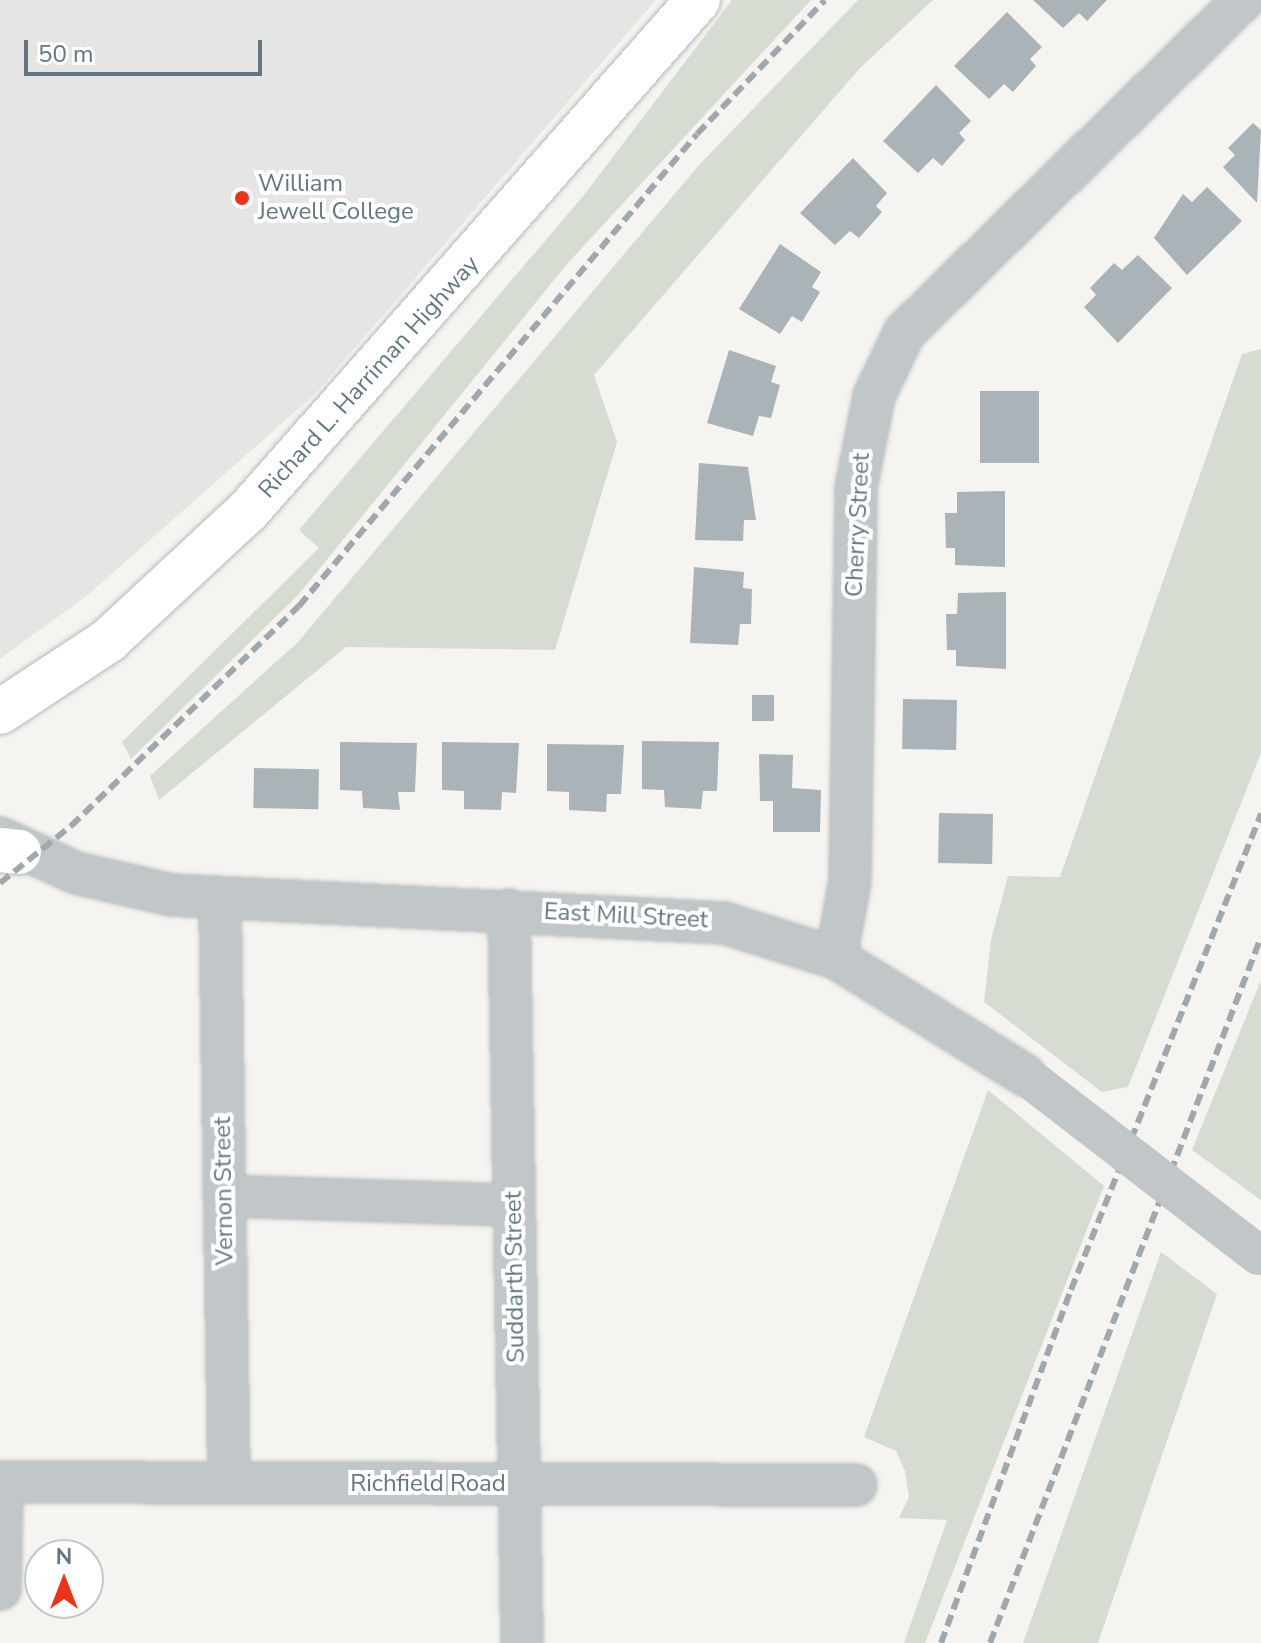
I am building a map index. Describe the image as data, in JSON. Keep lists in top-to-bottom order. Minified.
{"streets":{"main road":["Richard L. Harriman Highway"],"street":["Cherry Street","East Mill Street","Vernon Street","Suddarth Street","Richfield Road"]},"crossings":[["Cherry Street","East Mill Street"],["East Mill Street","Vernon Street"],["East Mill Street","Suddarth Street"],["Vernon Street","Richfield Road"],["Suddarth Street","Richfield Road"]],"places":["William Jewell College"],"scale_bar":"50 m","north":"top"}
